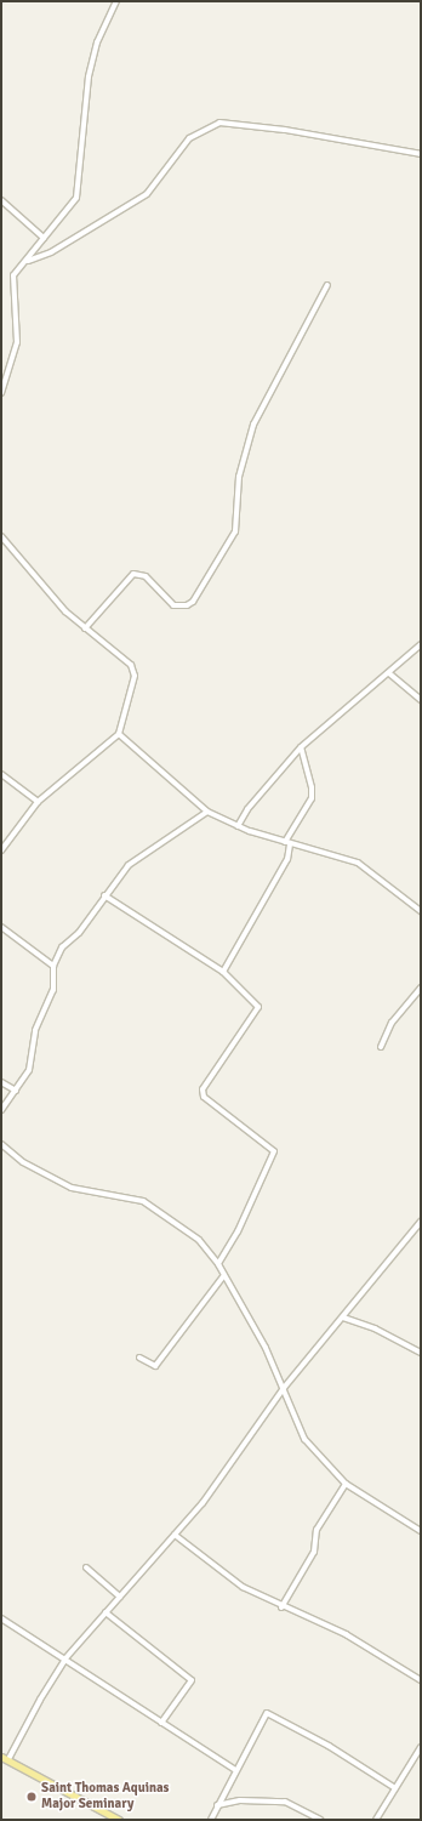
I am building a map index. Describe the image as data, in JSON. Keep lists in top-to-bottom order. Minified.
{"places":["Saint Thomas Aquinas Major Seminary"]}
